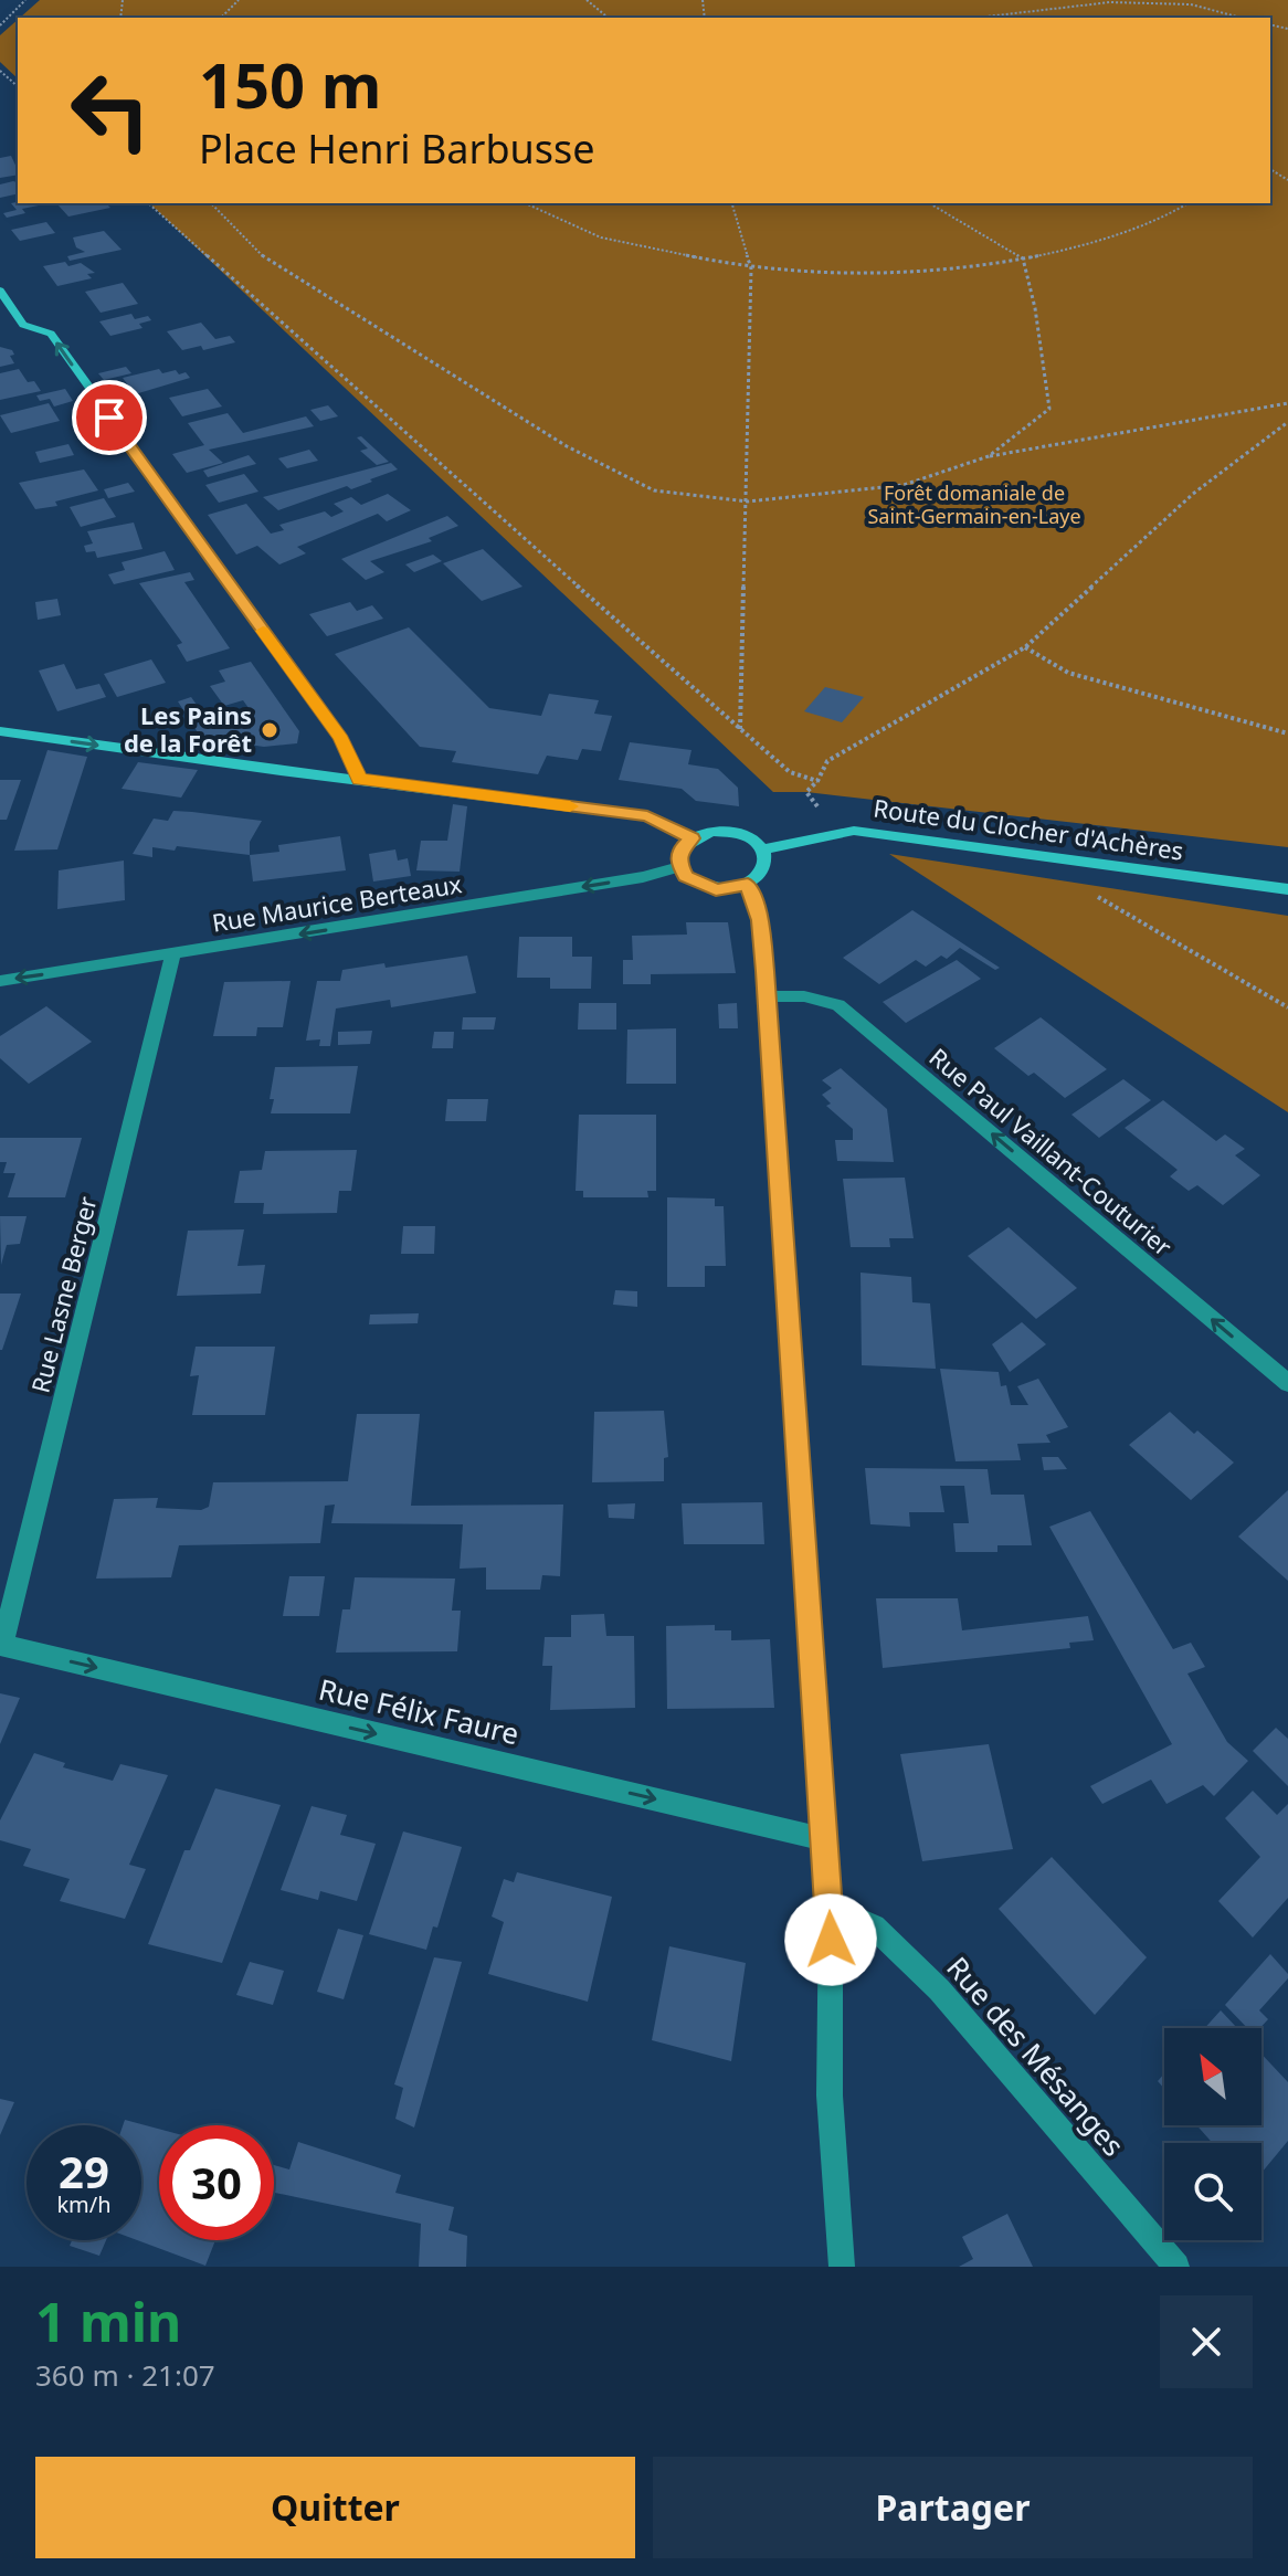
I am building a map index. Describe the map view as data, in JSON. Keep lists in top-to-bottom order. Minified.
{"streets":{"street":["Route du Clocher d'Achères","Rue Maurice Berteaux","Rue Paul Vaillant-Couturier","Rue Lasne Berger","Rue Félix Faure","Rue des Mésanges"]},"crossings":[["Route du Clocher d'Achères","Rue Maurice Berteaux"],["Rue Maurice Berteaux","Rue Lasne Berger"],["Rue Lasne Berger","Rue Félix Faure"]],"one_way":["Rue Paul Vaillant-Couturier","Rue Félix Faure"],"parks":["Forêt domaniale de Saint-Germain-en-Laye"],"places":["Les Pains de la Forêt"],"north":"top left","page":{"turn":["150 m","Place Henri Barbusse"],"speed":"29 km/h","limit":"30","heading":["1 min","360 m · 21:07"],"buttons":["Quitter","Partager"]}}
